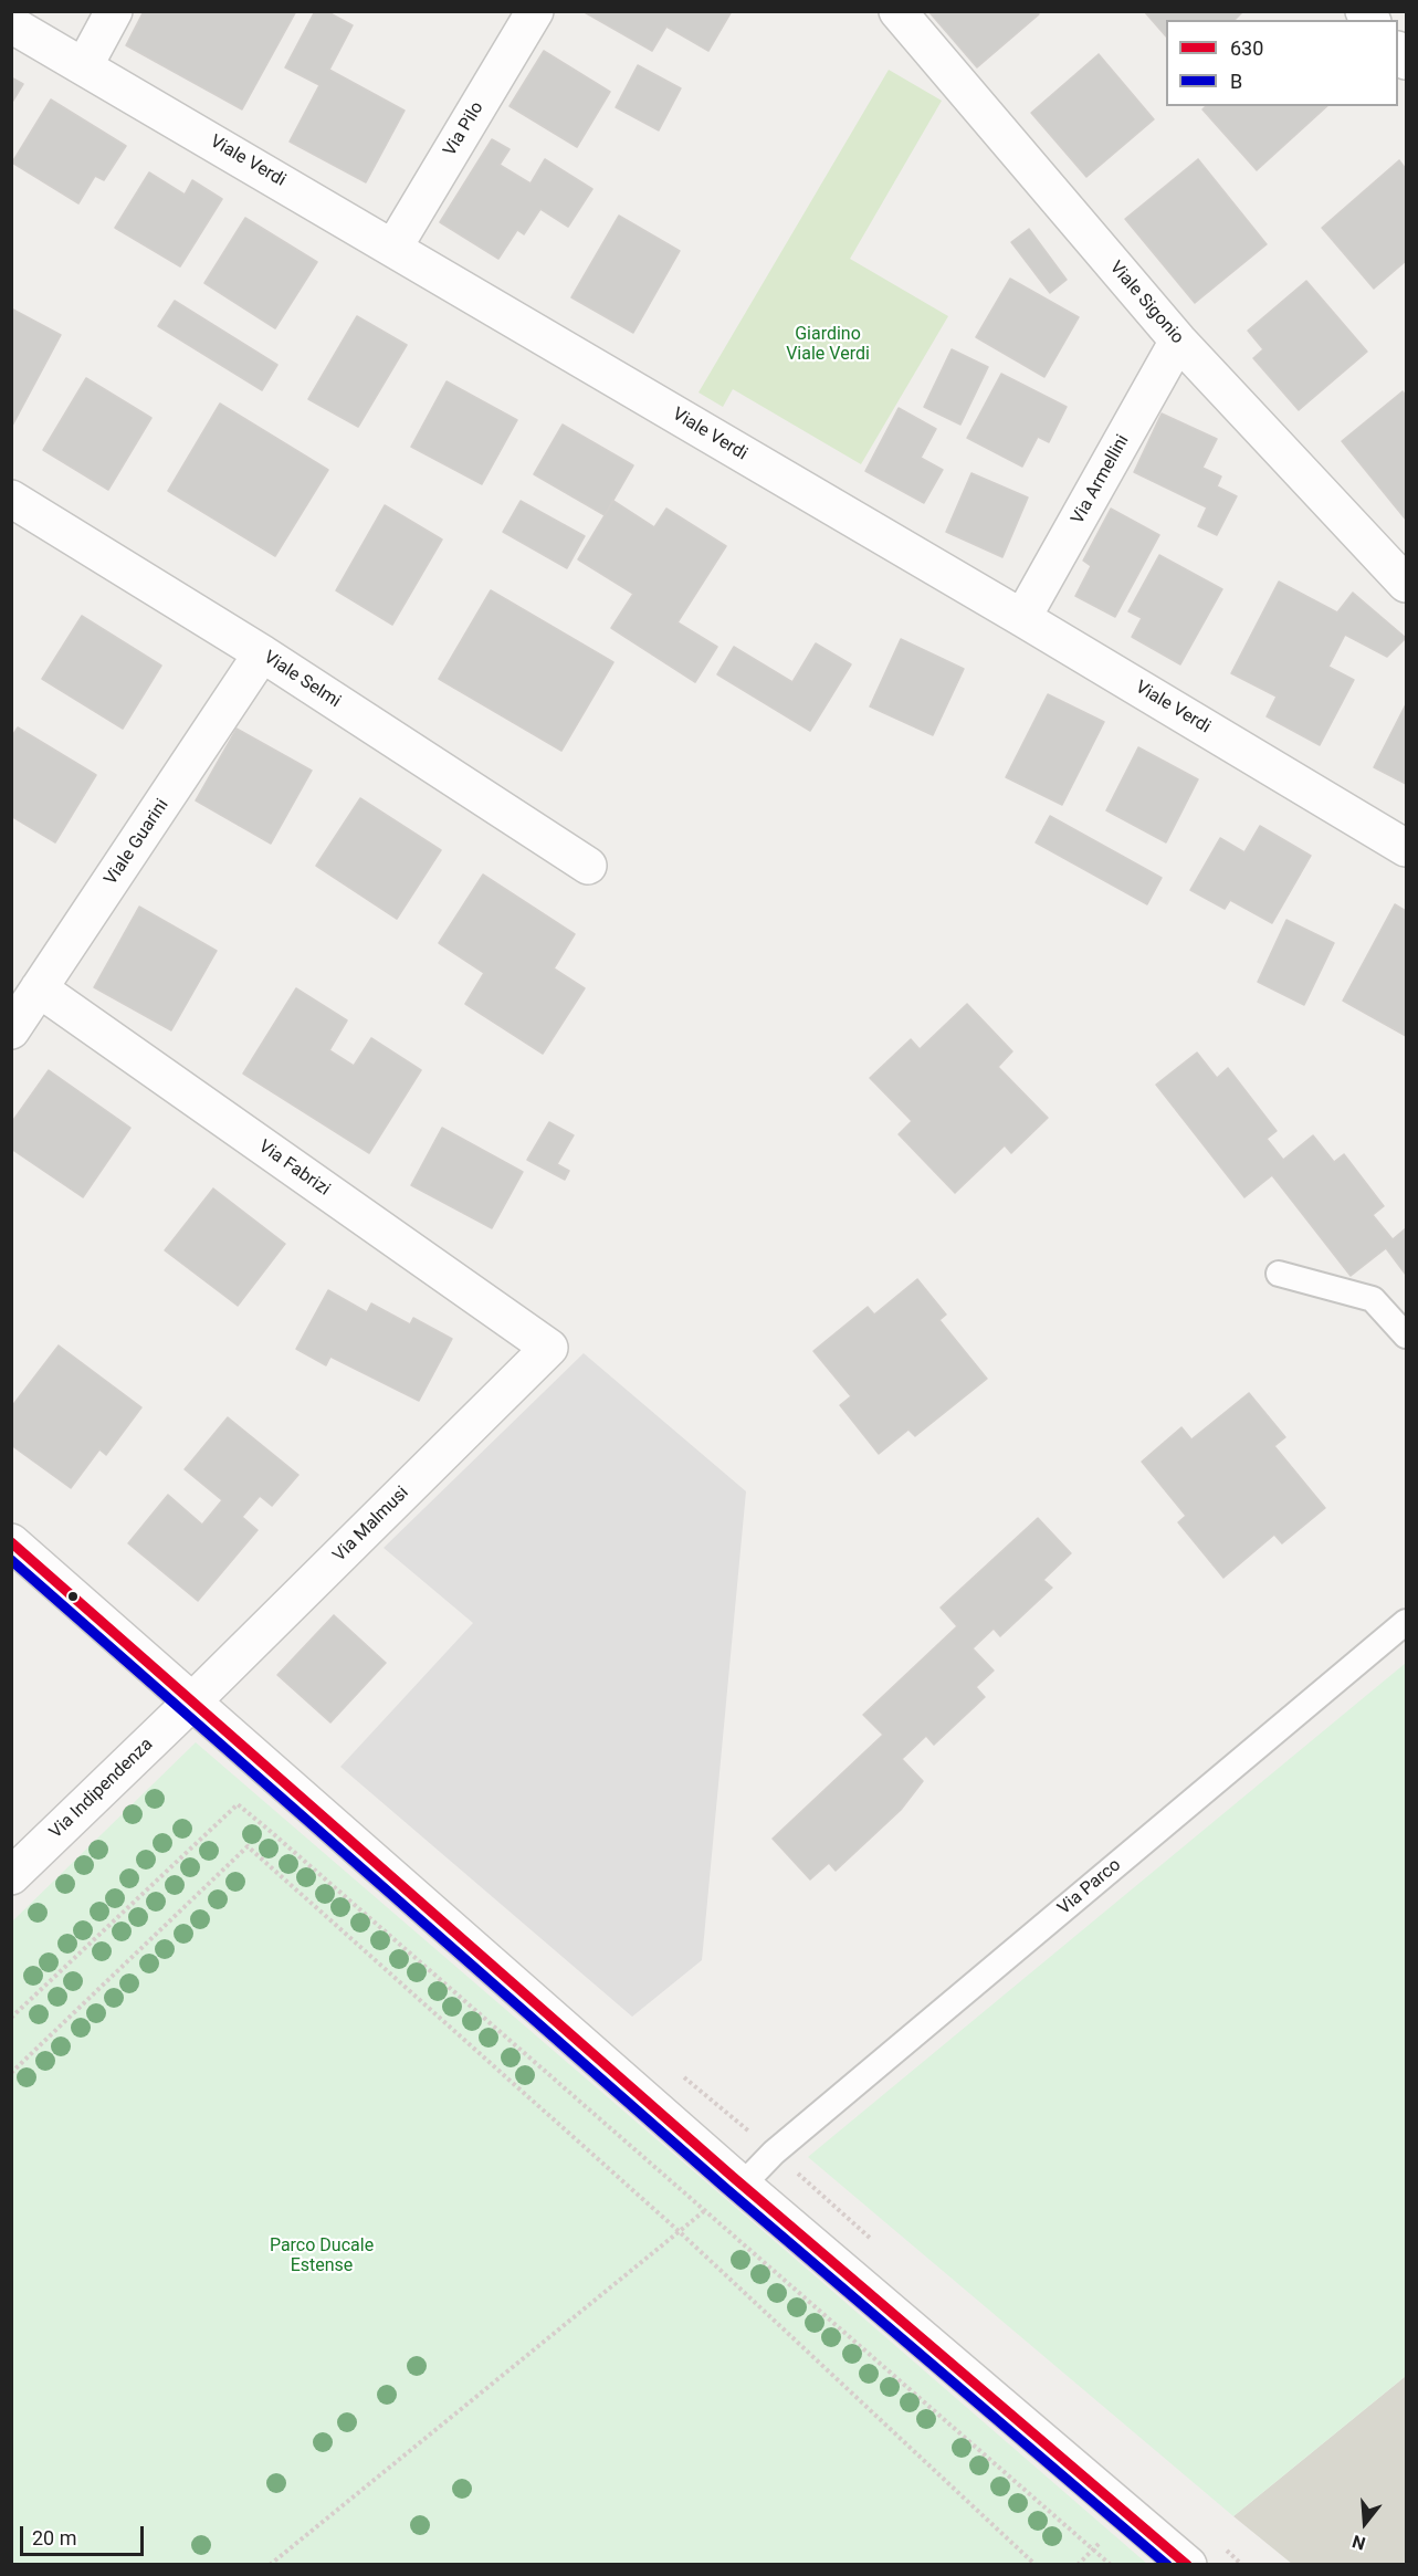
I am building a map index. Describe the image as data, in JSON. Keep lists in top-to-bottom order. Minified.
{"streets":{"street":["Via Pilo","Viale Verdi","Viale Sigonio","Via Armellini","Viale Selmi","Viale Guarini","Via Fabrizi","Via Malmusi","Via Indipendenza"],"lane":["Via Parco"]},"crossings":[["Via Pilo","Viale Verdi"],["Viale Verdi","Via Armellini"],["Viale Sigonio","Via Armellini"],["Viale Selmi","Viale Guarini"],["Viale Guarini","Via Fabrizi"],["Via Fabrizi","Via Malmusi"],["Via Malmusi","Via Indipendenza"]],"parks":["Giardino Viale Verdi","Parco Ducale Estense"],"lines":["transit line 630","transit line B"],"legend":["630","B"],"scale_bar":"20 m","north":"bottom"}
